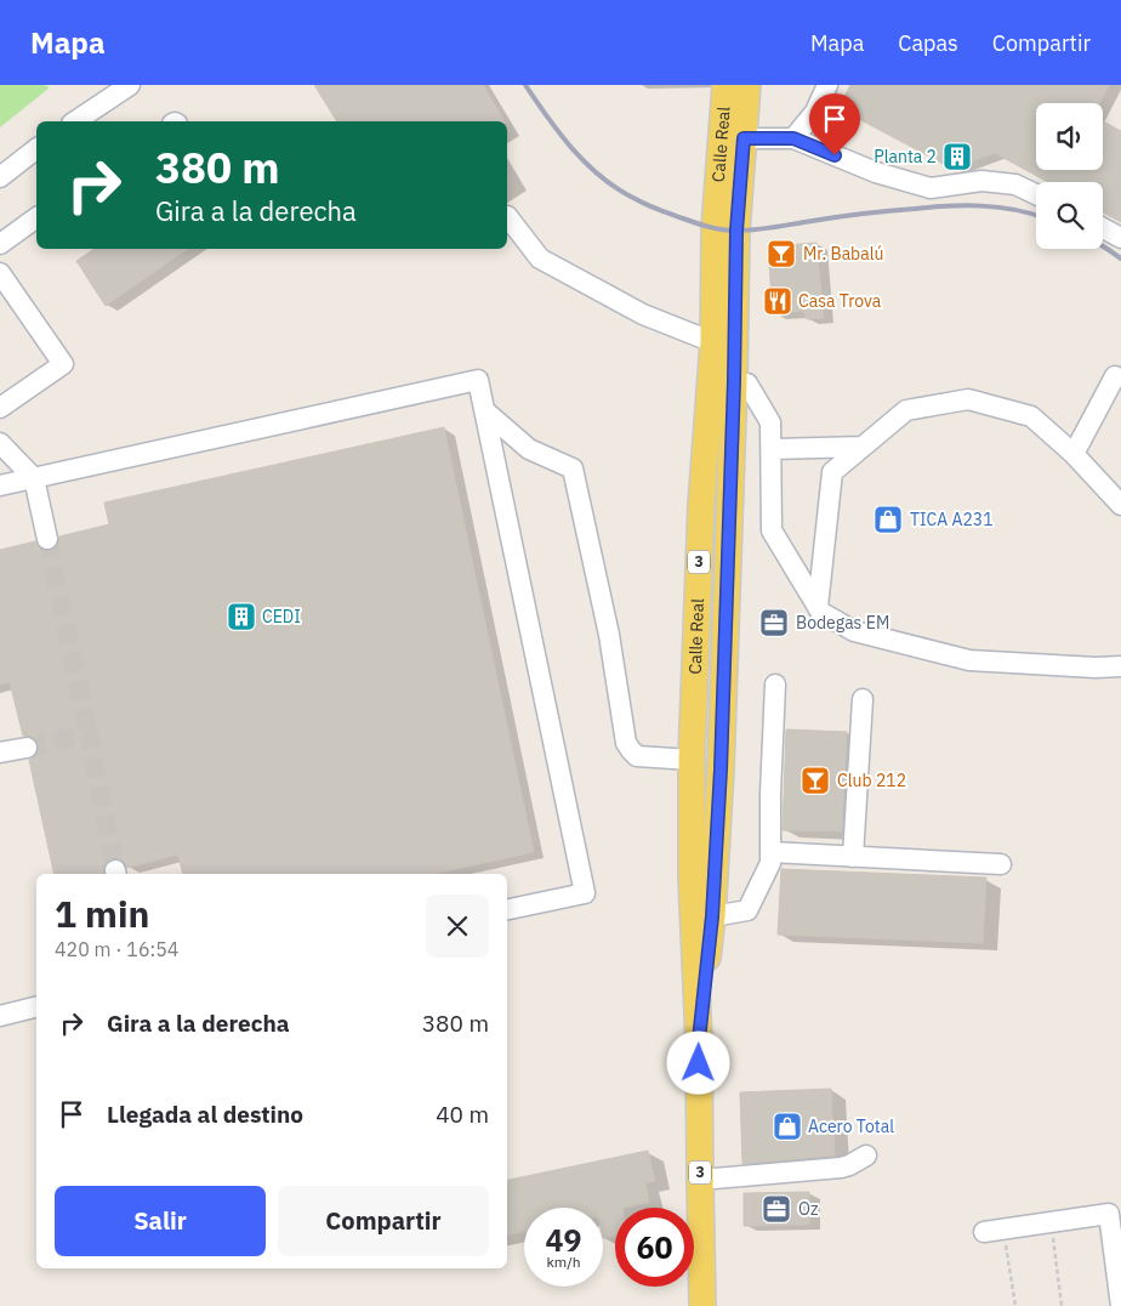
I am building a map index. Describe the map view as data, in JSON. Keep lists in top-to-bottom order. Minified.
{"streets":{"main road":["Calle Real","3"]},"places":{"building":["Planta 2","CEDI"],"bar":["Mr. Babalú","Club 212"],"restaurant":["Casa Trova"],"shop":["TICA A231","Acero Total"],"office":["Bodegas EM","Oz"]},"page":{"header":"Mapa","nav":["Mapa","Capas","Compartir"],"turn":["380 m","Gira a la derecha"],"heading":["1 min","420 m · 16:54"],"list":[{"name":"Gira a la derecha","value":"380 m"},{"name":"Llegada al destino","value":"40 m"}],"buttons":["Salir","Compartir"],"speed":"49 km/h","limit":"60"}}
